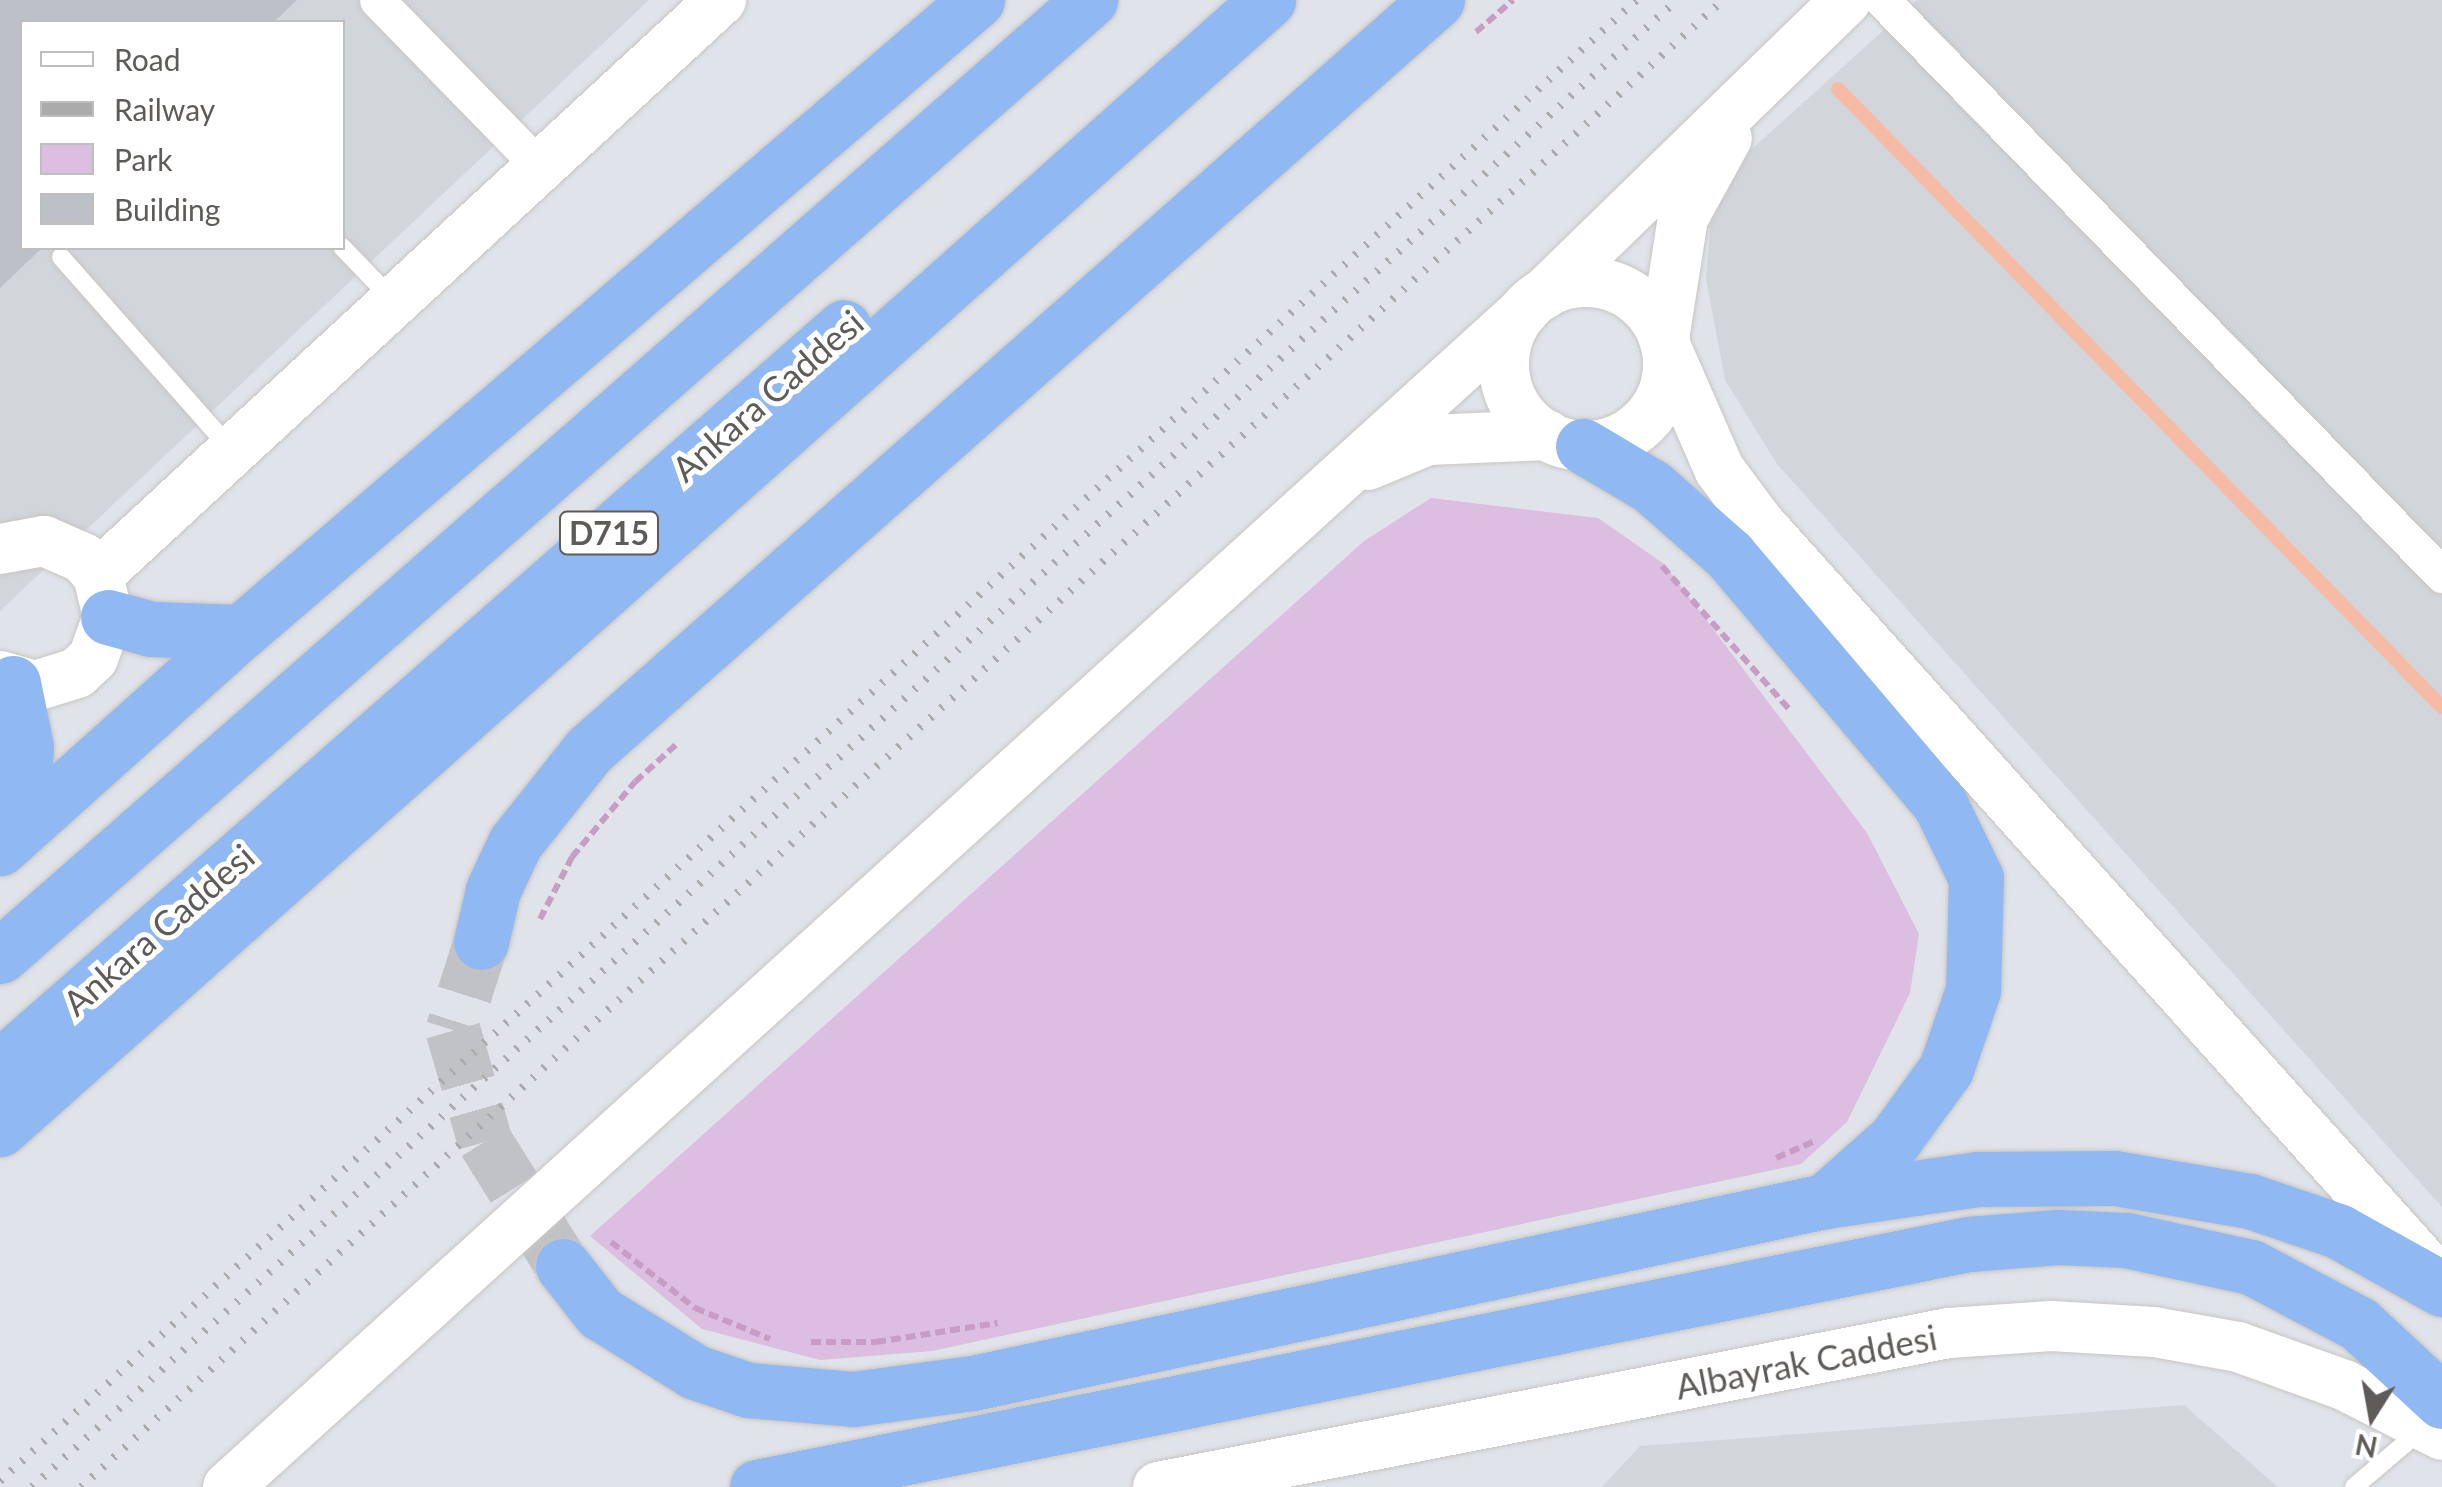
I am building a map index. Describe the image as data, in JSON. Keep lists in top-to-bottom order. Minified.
{"streets":{"highway":["Ankara Caddesi","D715"],"street":["Albayrak Caddesi"]},"legend":["Road","Railway","Park","Building"],"north":"bottom"}
